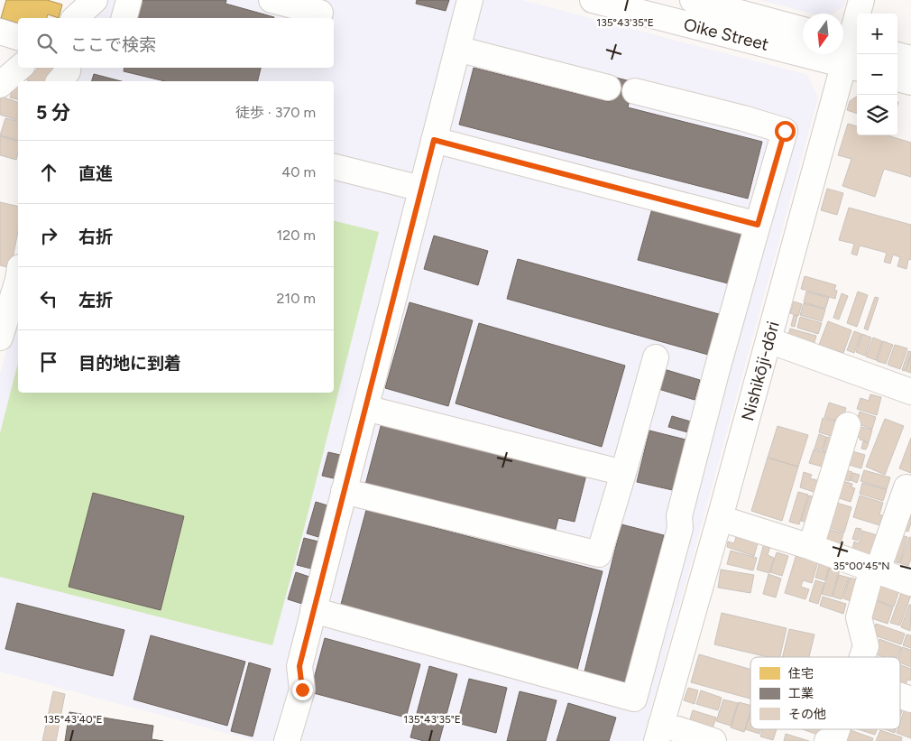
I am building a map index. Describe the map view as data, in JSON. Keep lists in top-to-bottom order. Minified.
{"streets":{"street":["Oike Street","Nishikōji-dōri"]},"crossings":[["Oike Street","Nishikōji-dōri"]],"legend":["住宅","工業","その他"],"north":"bottom","page":{"map_buttons":["+","−"],"search":"ここで検索","heading":["5 分","徒歩 · 370 m"],"list":[["直進","40 m"],["右折","120 m"],["左折","210 m"],"目的地に到着"]},"coordinates":["135°43'35\"E","35°00'45\"N","135°43'40\"E"]}
